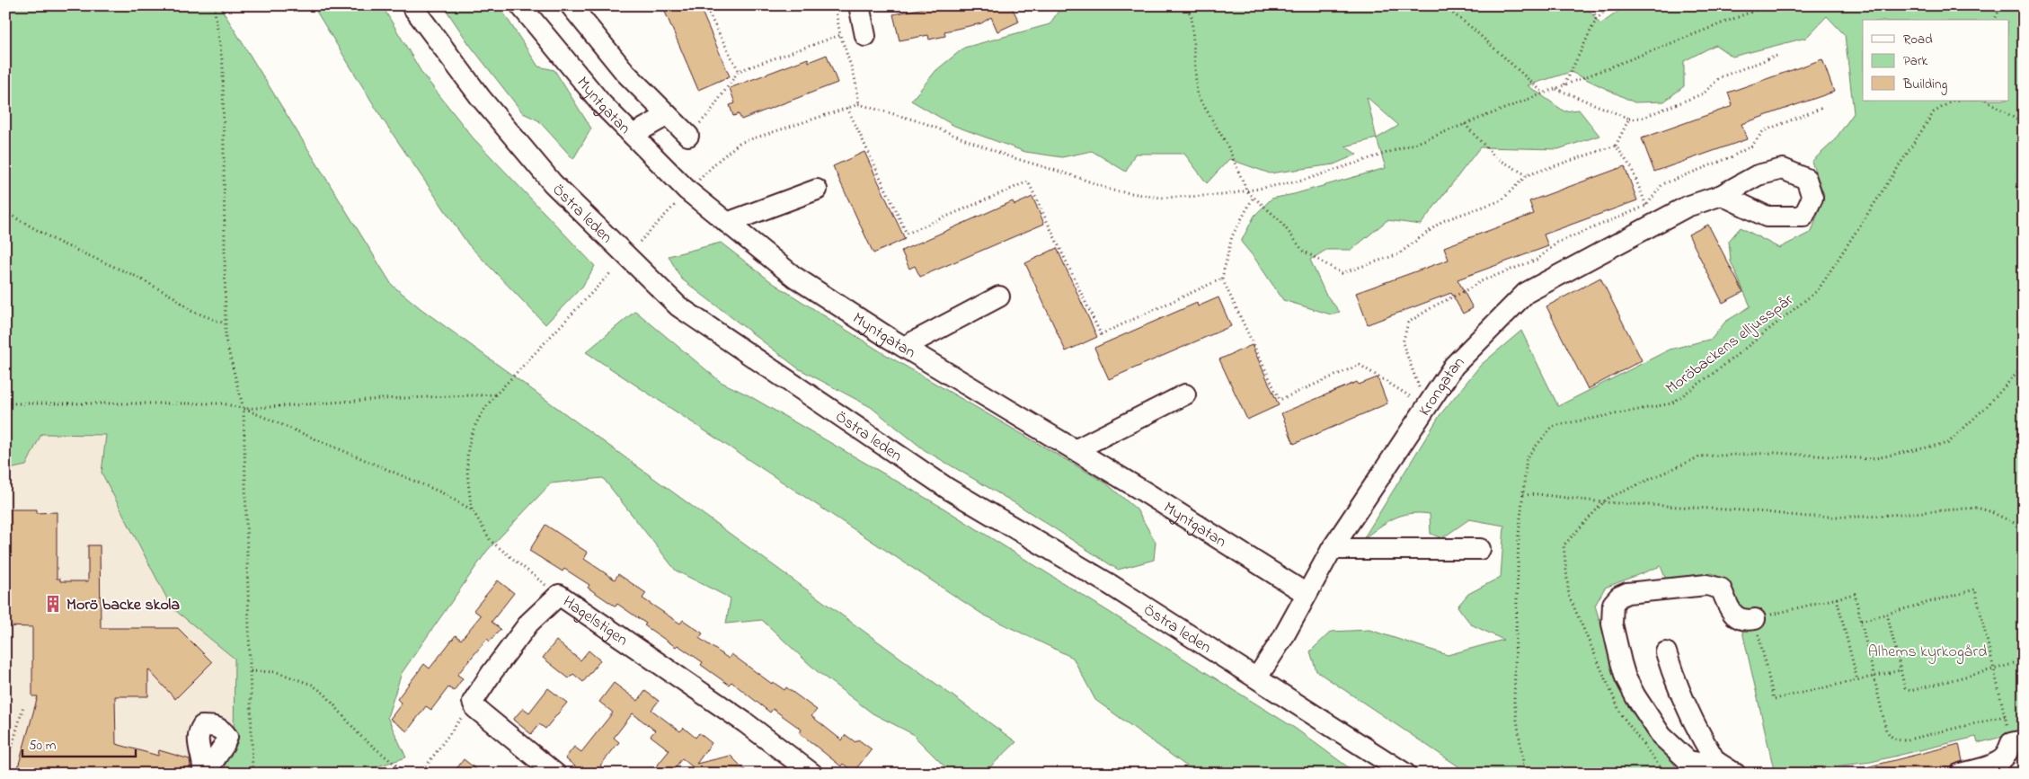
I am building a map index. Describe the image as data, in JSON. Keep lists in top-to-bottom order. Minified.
{"streets":{"street":["Myntgatan","Östra leden","Krongatan","Hagelstigen"],"path":["Moröbackens elljusspår"]},"crossings":[["Myntgatan","Krongatan"],["Östra leden","Krongatan"]],"parks":["Alhems kyrkogård"],"places":{"building":["Morö backe skola"]},"legend":["Road","Park","Building"],"scale_bar":"50 m"}
